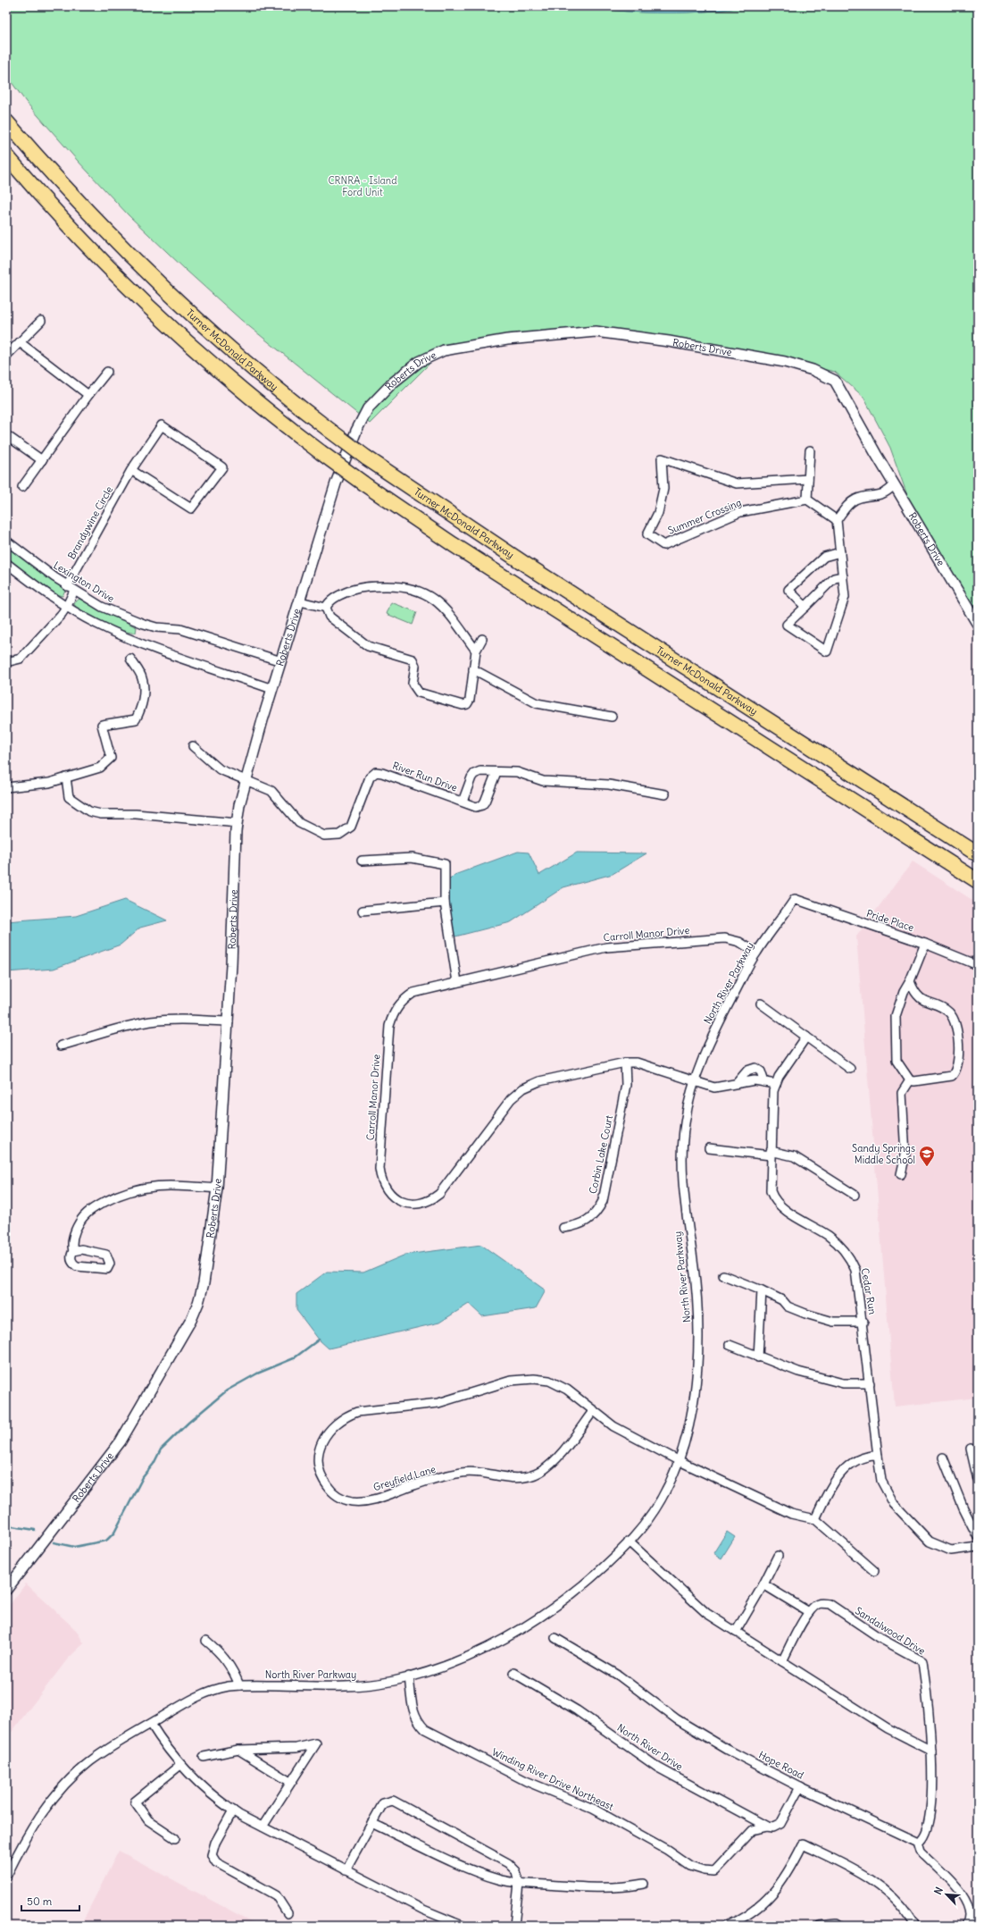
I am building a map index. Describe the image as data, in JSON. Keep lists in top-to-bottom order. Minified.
{"streets":{"highway":["Turner McDonald Parkway"],"street":["Roberts Drive","Summer Crossing","Brandywine Circle","Lexington Drive","River Run Drive","Pride Place","Carroll Manor Drive","North River Parkway","Corbin Lake Court","Cedar Run","Greyfield Lane","Sandalwood Drive","North River Drive","Hope Road","Winding River Drive Northeast"]},"crossings":[["Roberts Drive","Lexington Drive"],["Roberts Drive","River Run Drive"],["Brandywine Circle","Lexington Drive"],["Pride Place","North River Parkway"],["Carroll Manor Drive","North River Parkway"],["Carroll Manor Drive","Corbin Lake Court"],["North River Parkway","Greyfield Lane"],["North River Parkway","Winding River Drive Northeast"],["Sandalwood Drive","Hope Road"],["North River Drive","Winding River Drive Northeast"]],"parks":["CRNRA - Island Ford Unit"],"places":{"school or university":["Sandy Springs Middle School"]},"scale_bar":"50 m","north":"top left"}
